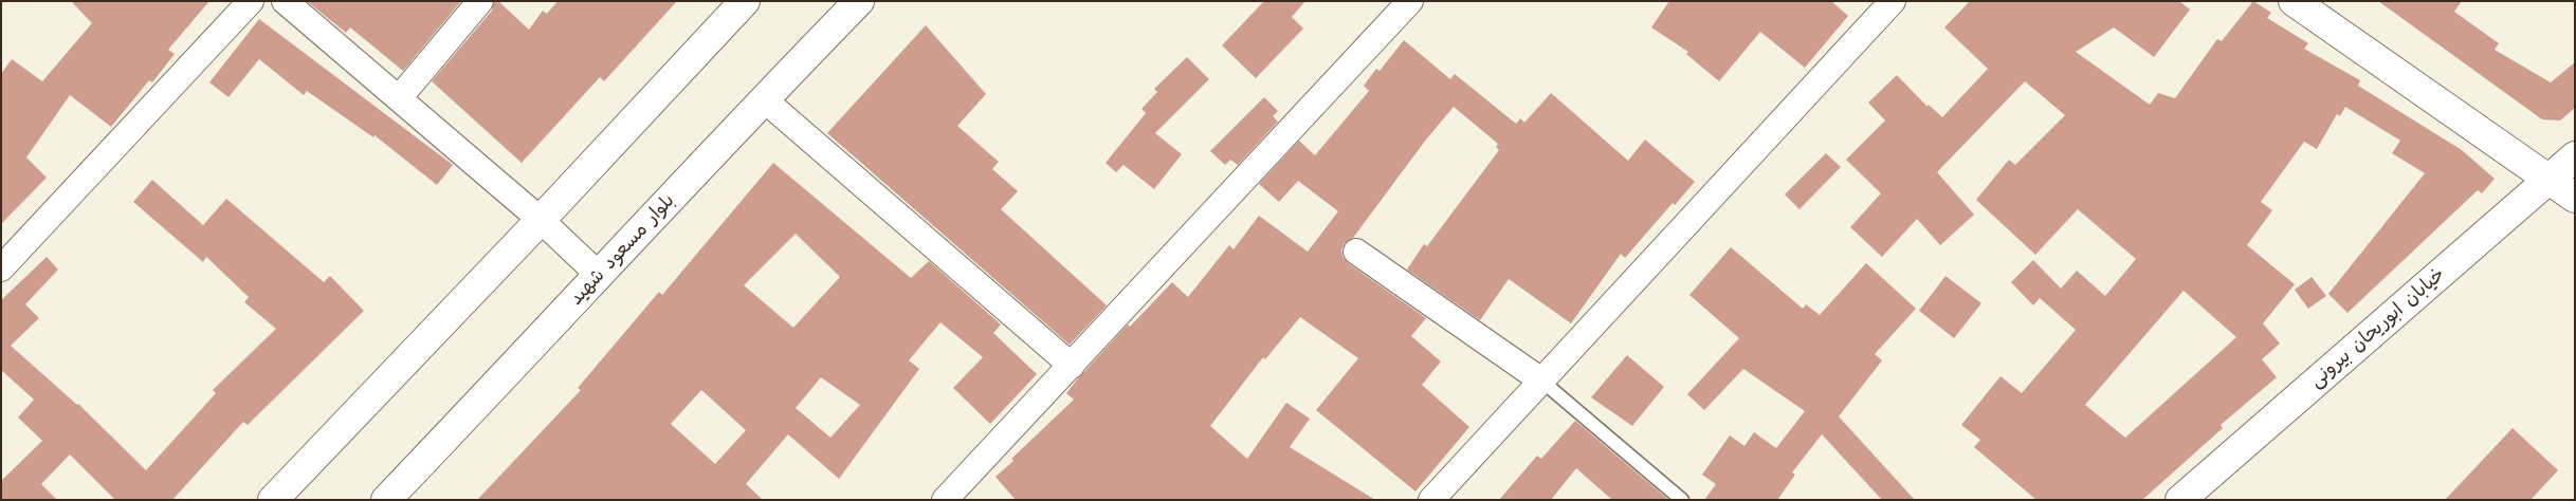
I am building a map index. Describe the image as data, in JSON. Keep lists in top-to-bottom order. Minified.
{"streets":{"main road":["بلوار مسعود شهید","خیابان ابوریحان بیرونی"]}}
